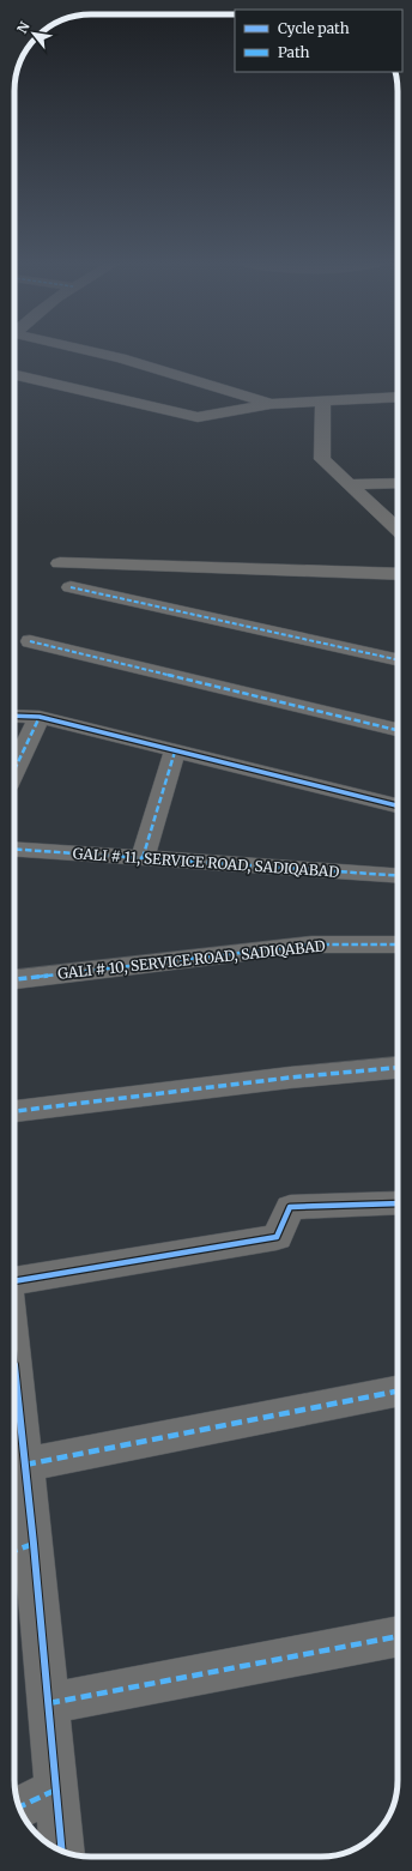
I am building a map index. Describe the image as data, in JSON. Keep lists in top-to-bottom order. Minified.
{"streets":{"street":["GALI # 11, SERVICE ROAD, SADIQABAD","GALI # 10, SERVICE ROAD, SADIQABAD"]},"legend":["Cycle path","Path"],"north":"top left"}
